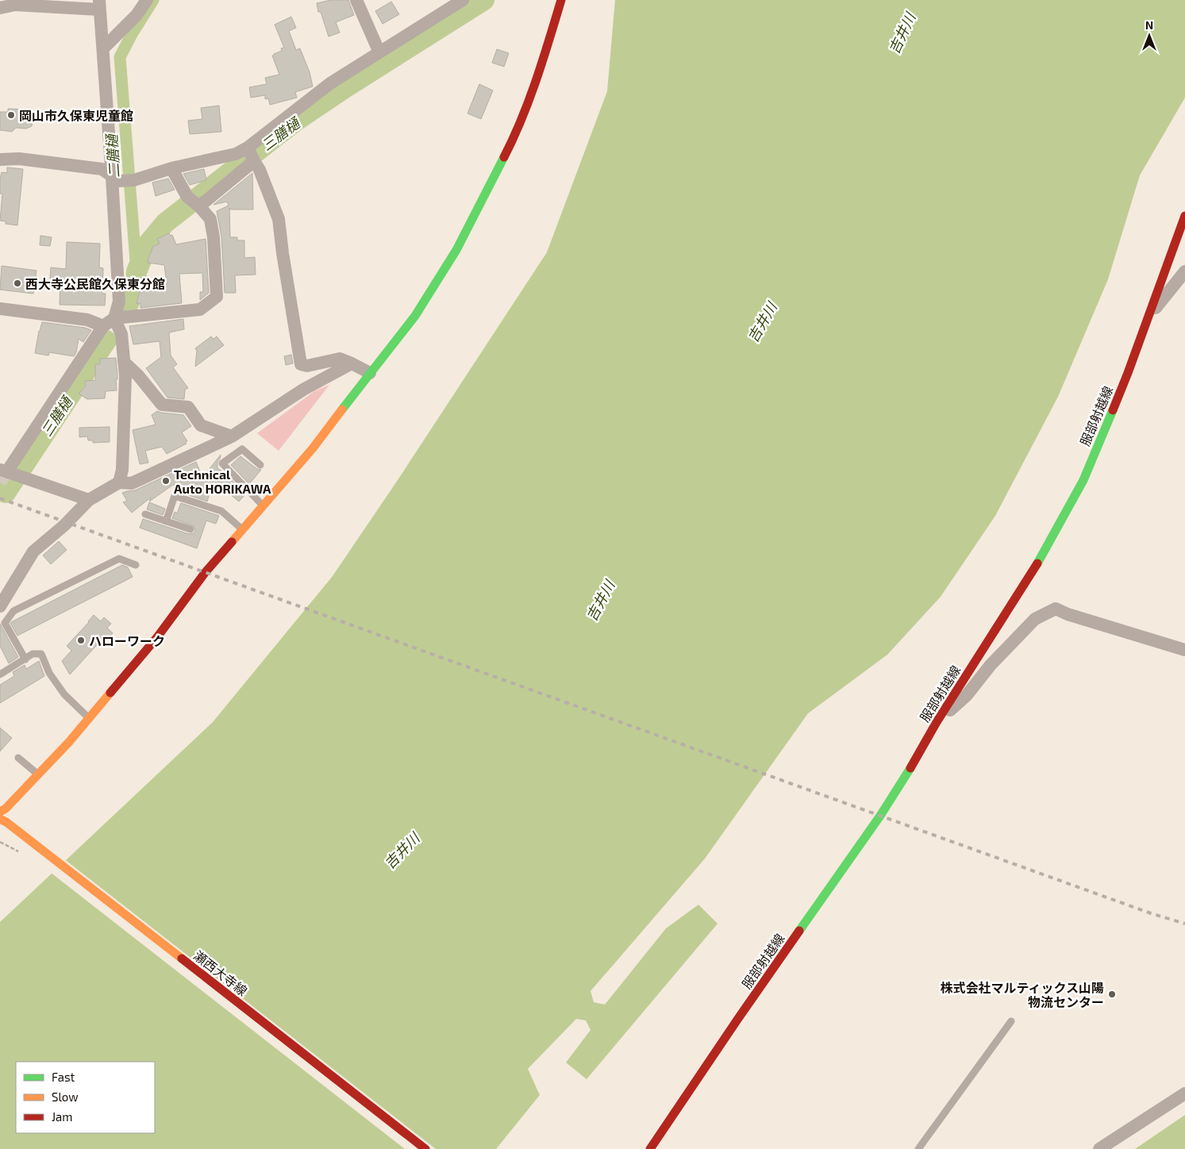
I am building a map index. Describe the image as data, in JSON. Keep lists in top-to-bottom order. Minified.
{"streets":{"main road":["服部射越線","瀬西大寺線"]},"water":["吉井川","三膳樋","二膳樋"],"places":["岡山市久保東児童館","西大寺公民館久保東分館","Technical Auto HORIKAWA","ハローワーク","株式会社マルティックス山陽 物流センター"],"legend":["Fast","Slow","Jam"],"north":"top"}
